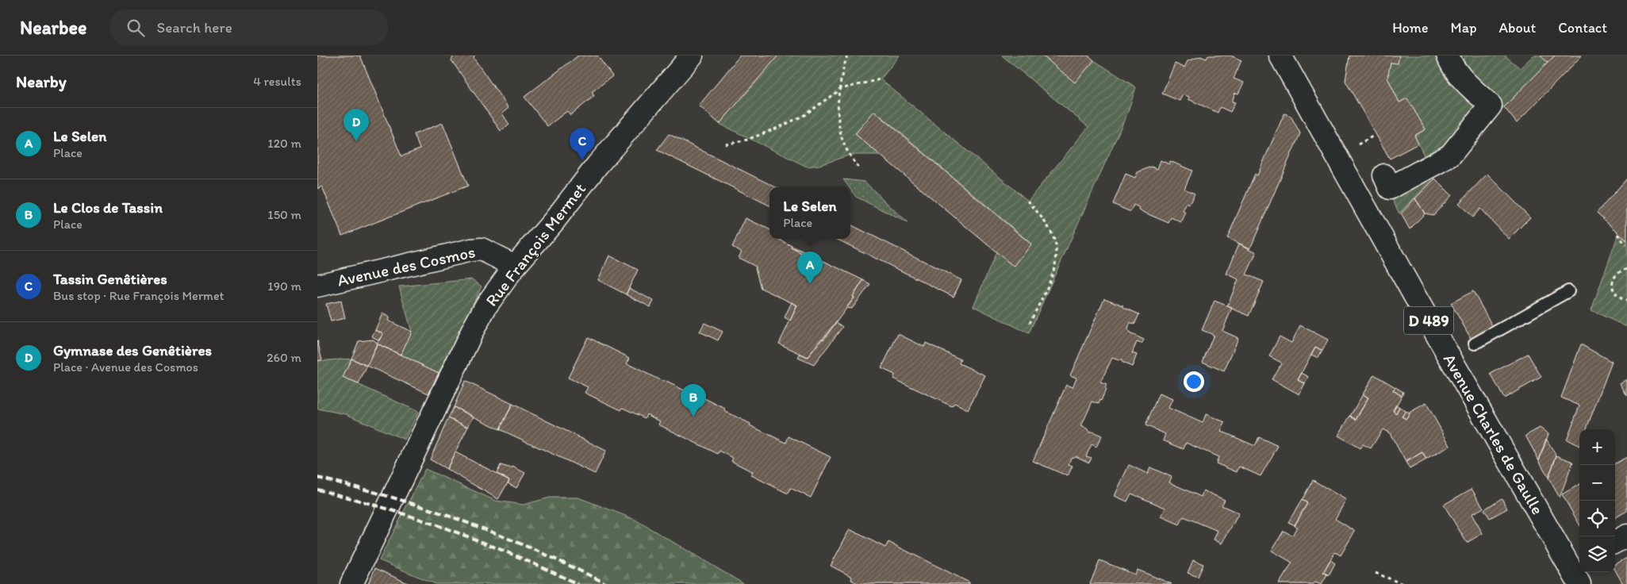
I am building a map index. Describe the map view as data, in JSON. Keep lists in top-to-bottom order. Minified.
{"streets":{"main road":["Rue François Mermet","Avenue des Cosmos","D 489","Avenue Charles de Gaulle"]},"crossings":[["Rue François Mermet","Avenue des Cosmos"]],"page":{"header":"Nearbee","search":"Search here","nav":["Home","Map","About","Contact"],"heading":["Nearby","4 results"],"list":[{"mark":"A","name":"Le Selen","note":"Place","value":"120 m"},{"mark":"B","name":"Le Clos de Tassin","note":"Place","value":"150 m"},{"mark":"C","name":"Tassin Genêtières","note":"Bus stop · Rue François Mermet","value":"190 m"},{"mark":"D","name":"Gymnase des Genêtières","note":"Place · Avenue des Cosmos","value":"260 m"}],"pins":["D","C","A","B"],"popup":["Le Selen","Place"],"map_buttons":["+","−"]}}
